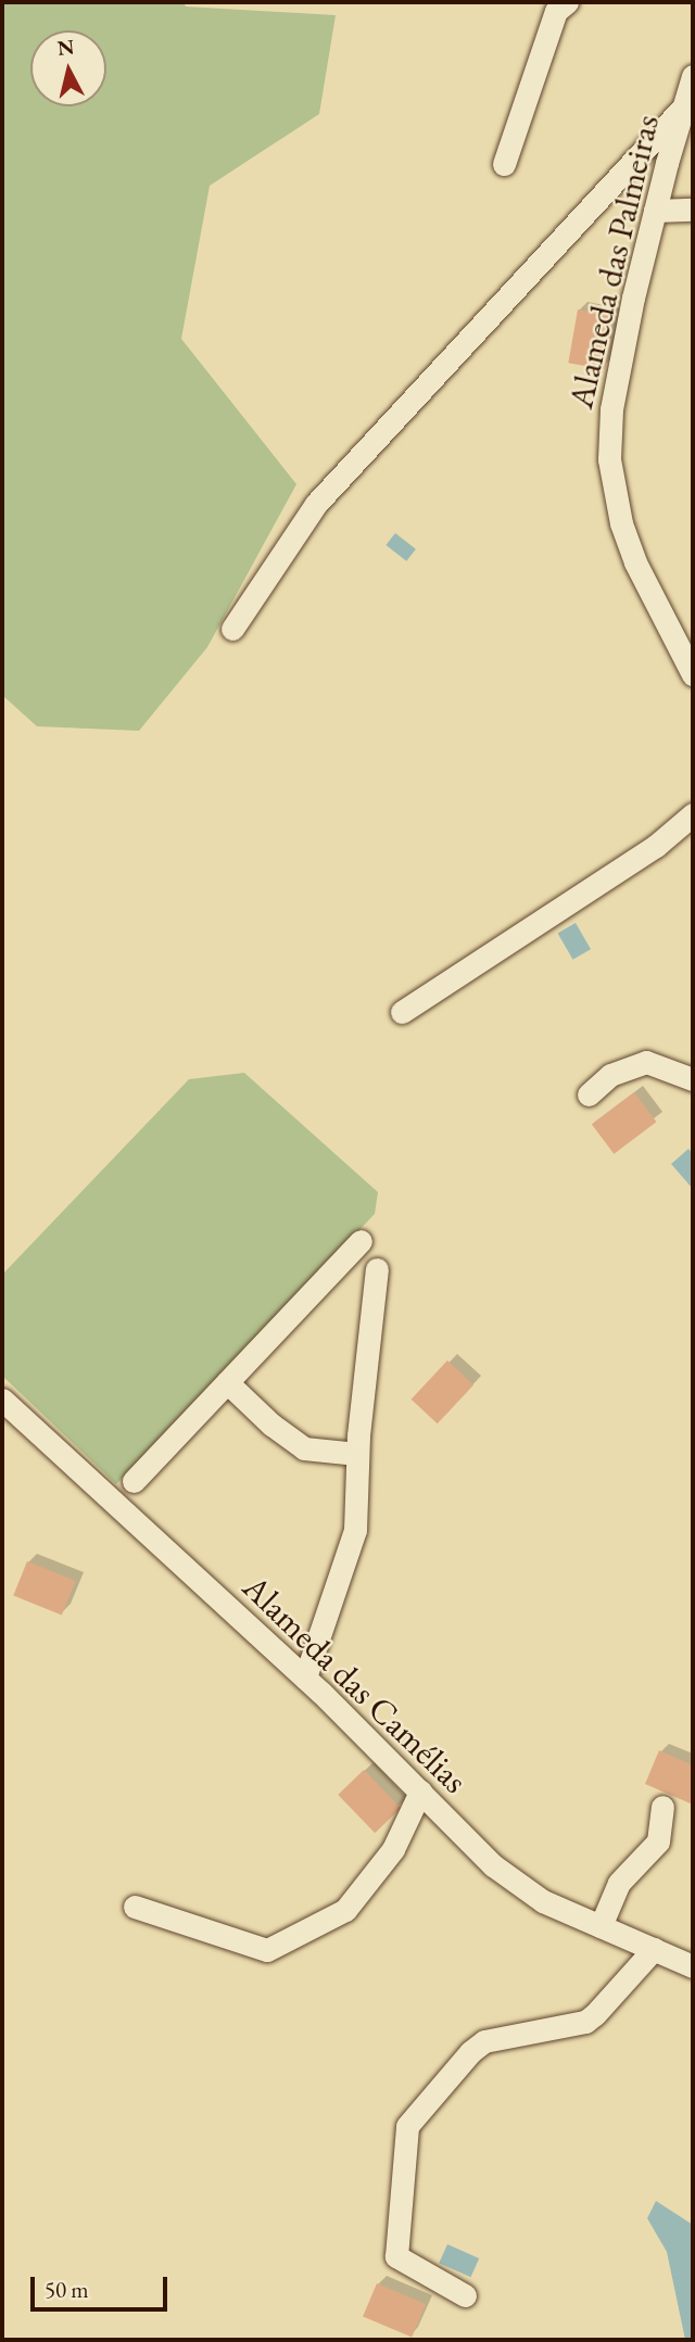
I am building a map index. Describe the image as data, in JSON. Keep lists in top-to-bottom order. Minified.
{"streets":{"street":["Alameda das Palmeiras","Alameda das Camélias"]},"scale_bar":"50 m","north":"top"}
